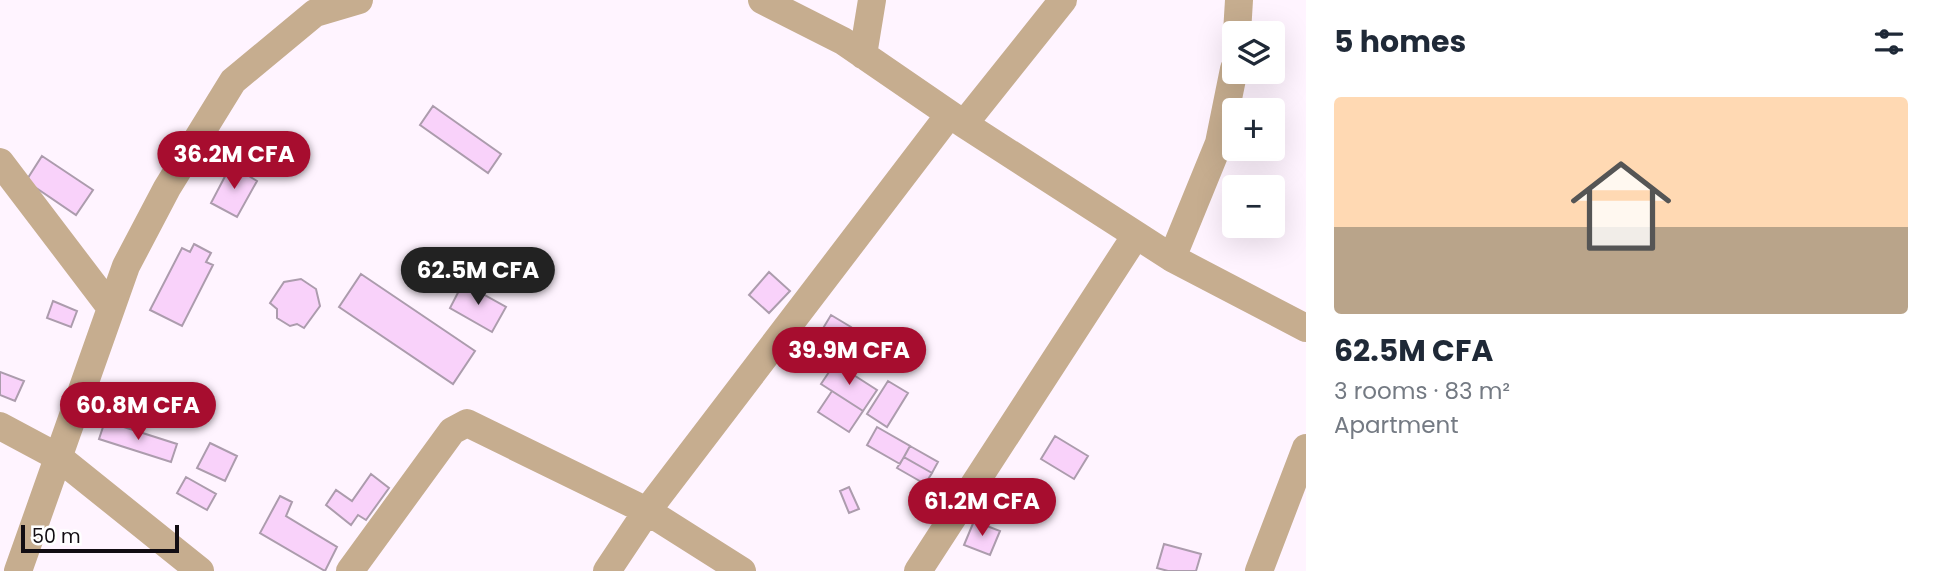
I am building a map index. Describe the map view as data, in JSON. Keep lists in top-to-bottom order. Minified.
{"scale_bar":"50 m","page":{"heading":"5 homes","map_buttons":["+","−"],"list":[{"name":"62.5M CFA","note":"3 rooms · 83 m² · Apartment"}],"price":["36.2M CFA","62.5M CFA","39.9M CFA","60.8M CFA","61.2M CFA"],"scale":"50 m"}}
